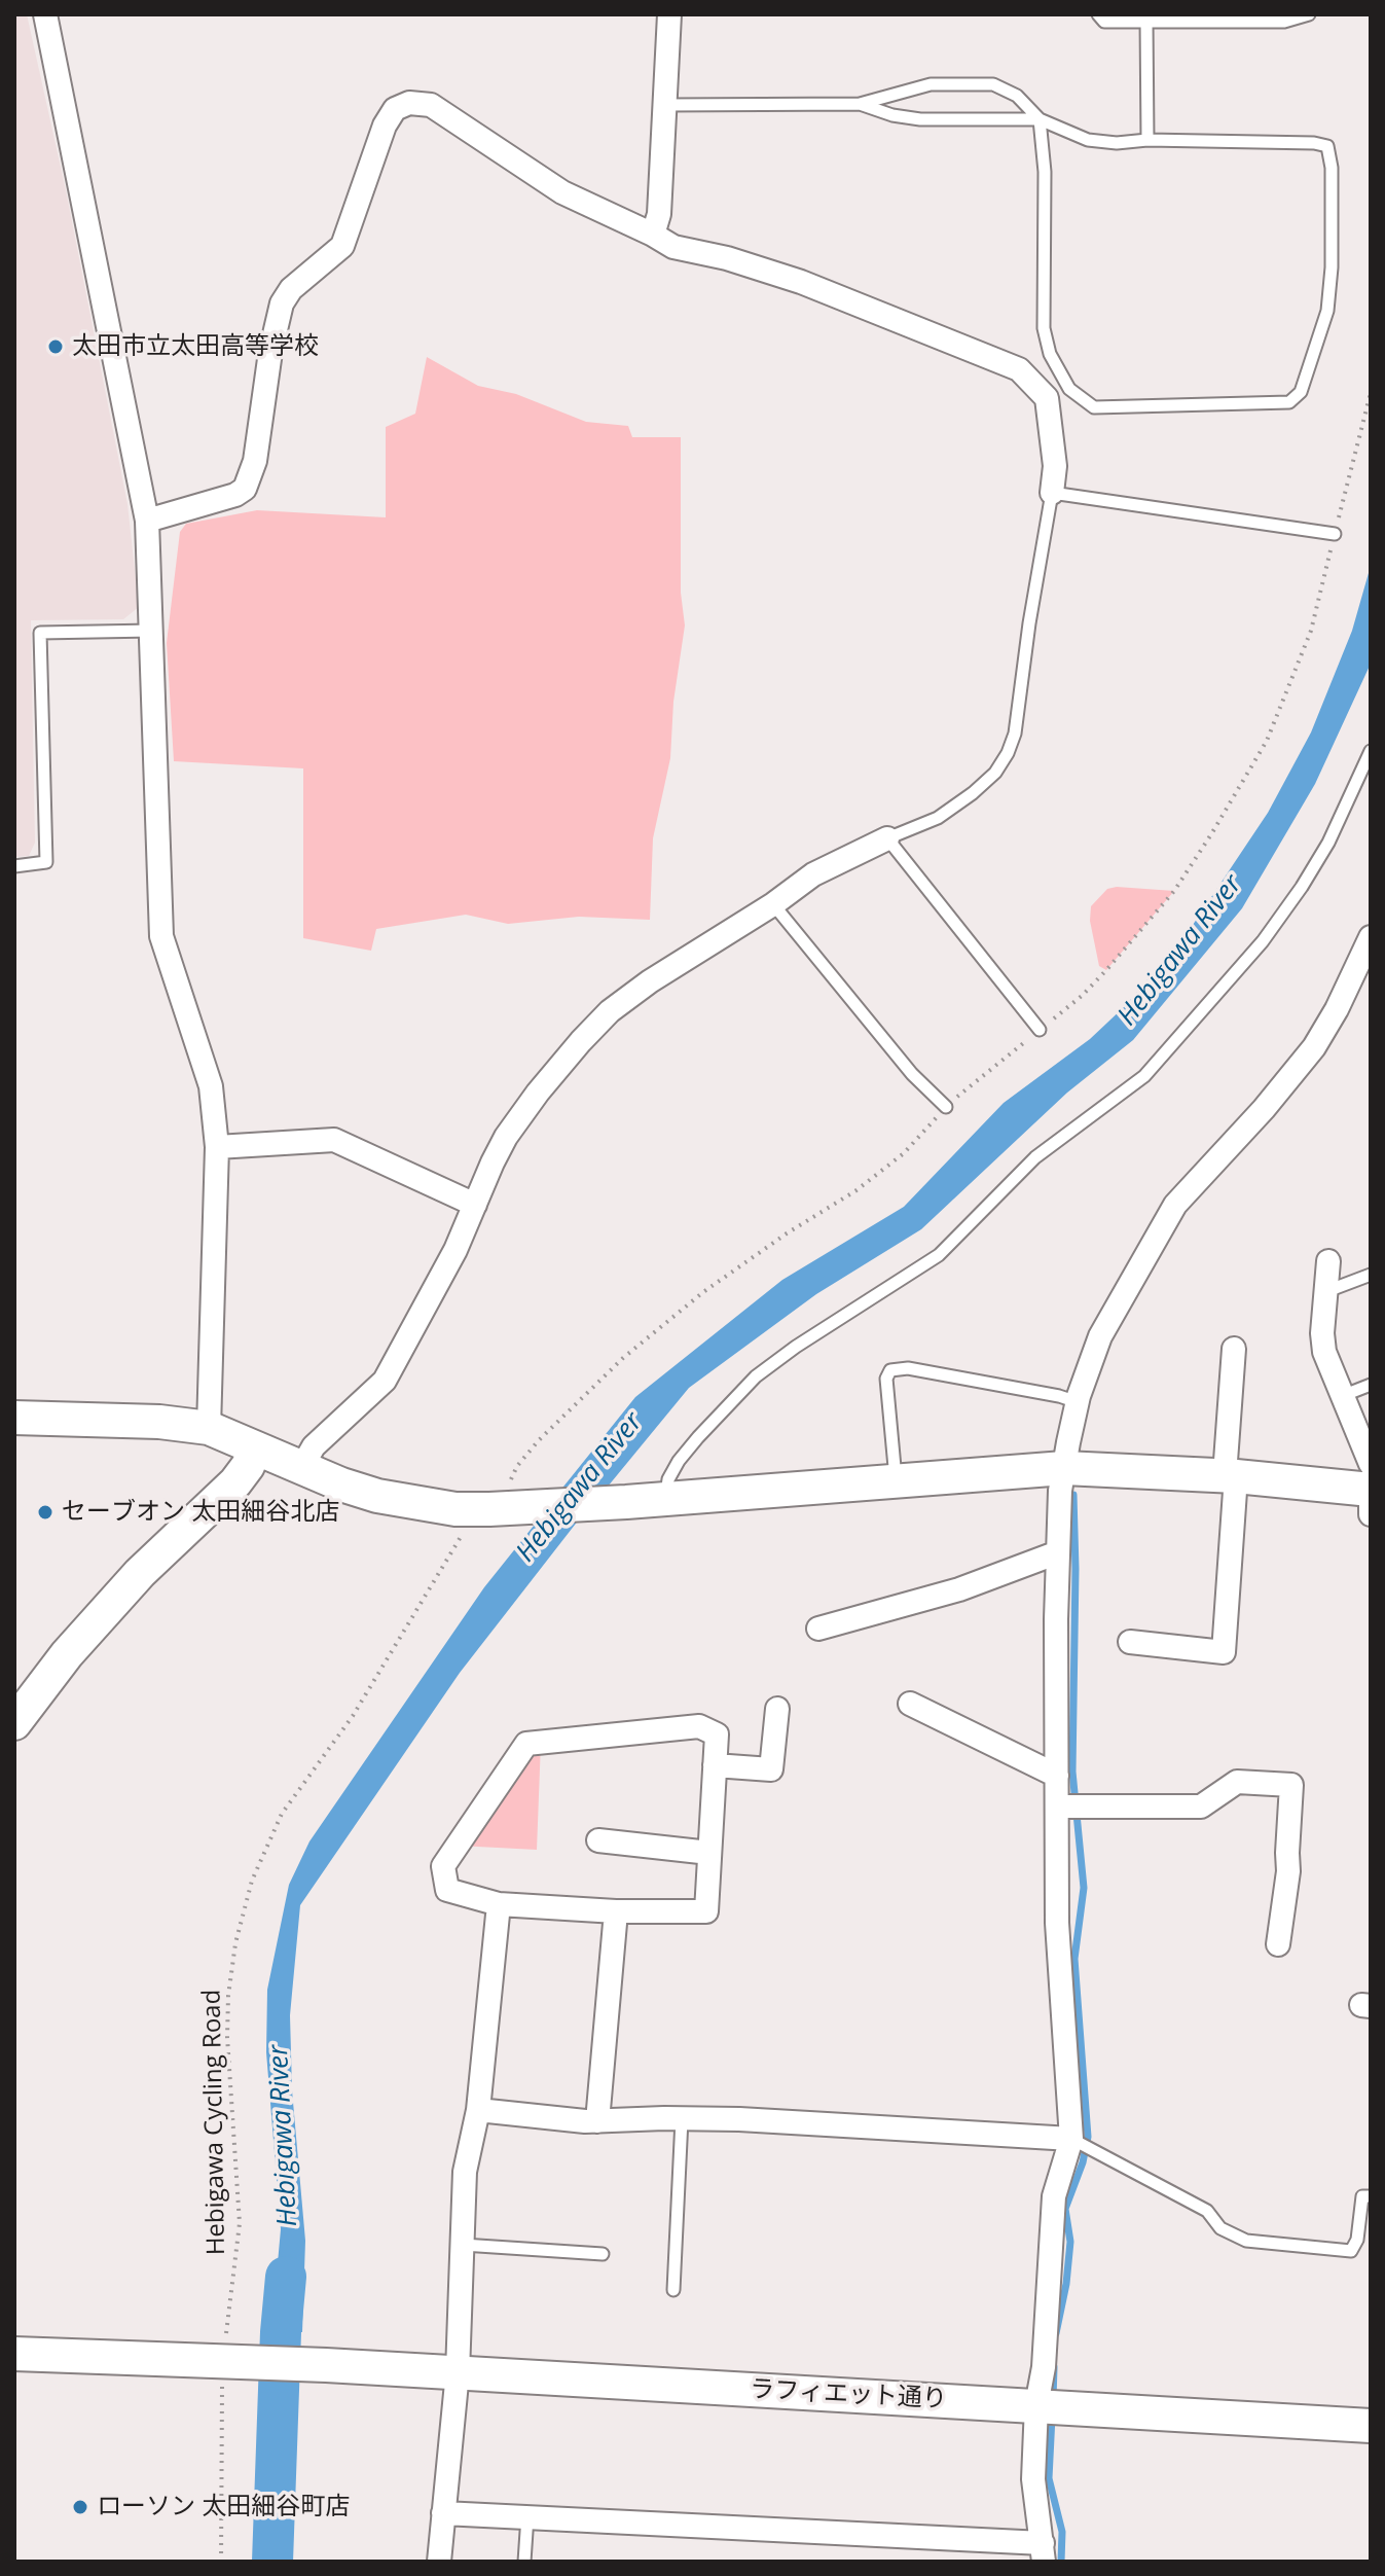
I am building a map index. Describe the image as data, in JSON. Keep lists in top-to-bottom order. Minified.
{"streets":{"street":["ラフィエット通り"],"path":["Hebigawa Cycling Road"]},"crossings":[["Hebigawa Cycling Road","ラフィエット通り"]],"water":["Hebigawa River"],"places":["太田市立太田高等学校","セーブオン 太田細谷北店","ローソン 太田細谷町店"]}
